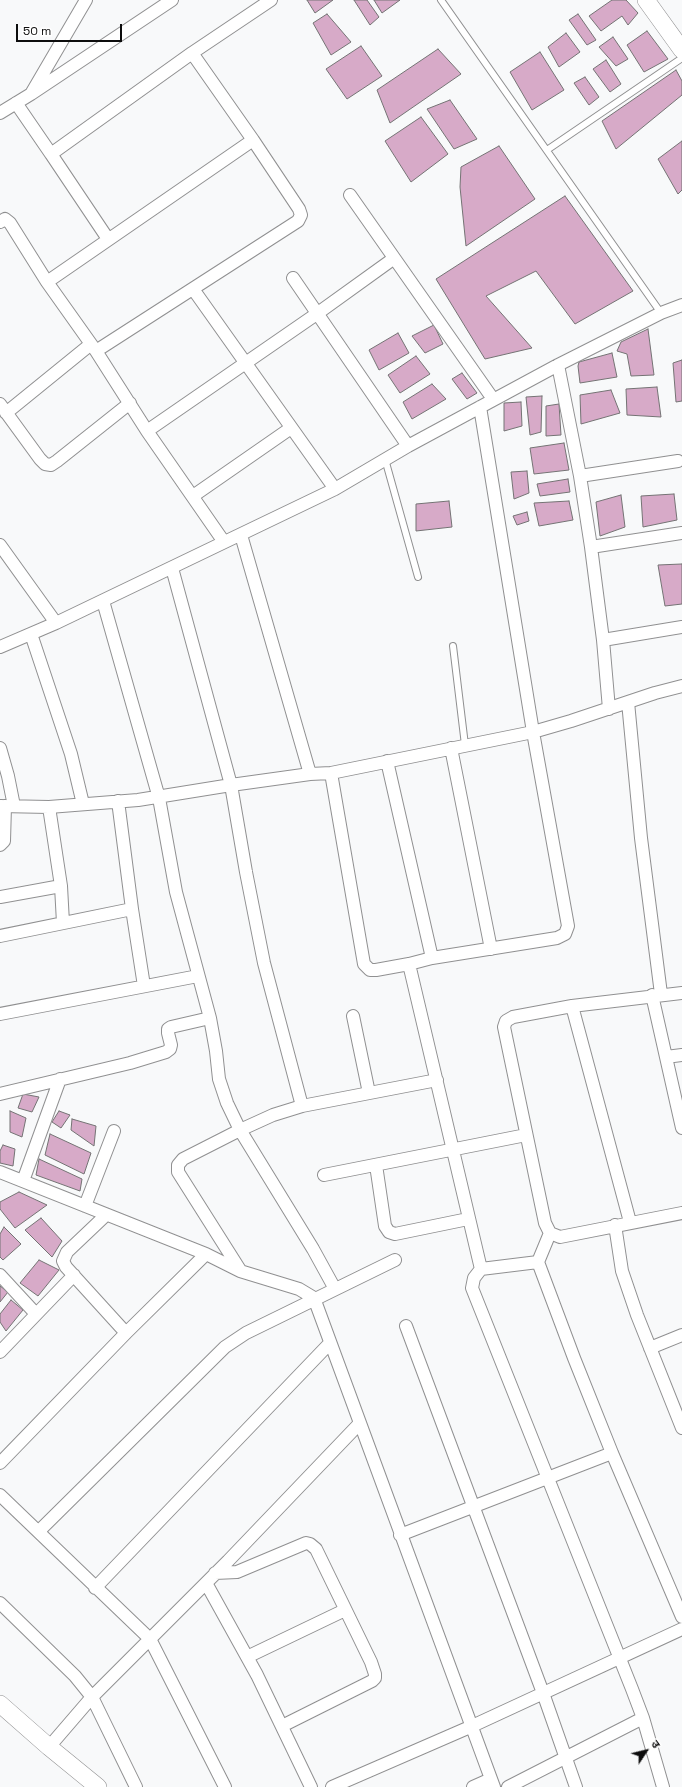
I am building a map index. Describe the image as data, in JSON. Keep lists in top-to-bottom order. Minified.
{"scale_bar":"50 m","north":"top right"}
